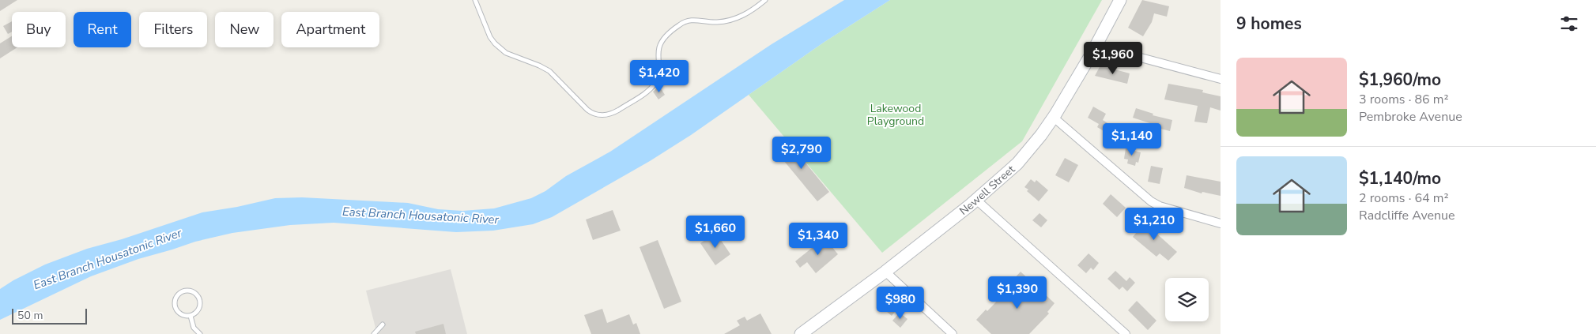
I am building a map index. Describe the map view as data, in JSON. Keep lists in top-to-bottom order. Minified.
{"streets":{"street":["Newell Street"]},"water":["East Branch Housatonic River"],"parks":["Lakewood Playground"],"scale_bar":"50 m","page":{"heading":"9 homes","chip":["Buy","Rent","Filters","New","Apartment"],"price":["$1,960","$1,420","$1,140","$2,790","$1,210","$1,660","$1,340","$1,390","$980"],"list":[{"name":"$1,960/mo","note":"3 rooms · 86 m² · Pembroke Avenue"},{"name":"$1,140/mo","note":"2 rooms · 64 m² · Radcliffe Avenue"}],"scale":"50 m"}}
